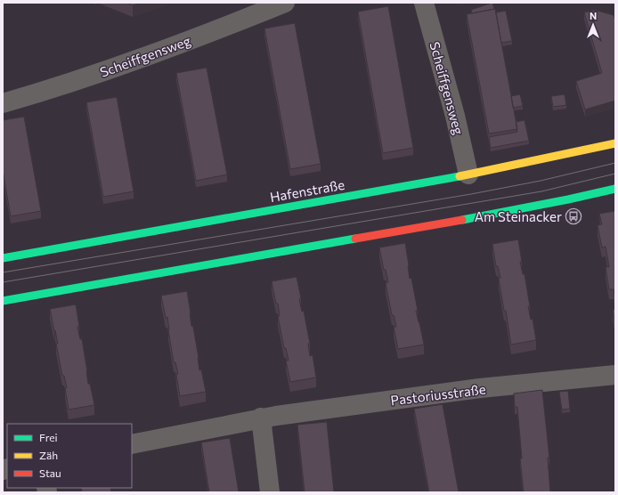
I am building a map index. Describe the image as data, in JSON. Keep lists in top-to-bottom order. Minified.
{"streets":{"main road":["Hafenstraße"],"street":["Scheiffgensweg","Pastoriusstraße"]},"crossings":[["Scheiffgensweg","Hafenstraße"]],"places":{"bus stop":["Am Steinacker"]},"legend":["Frei","Zäh","Stau"],"north":"top"}
